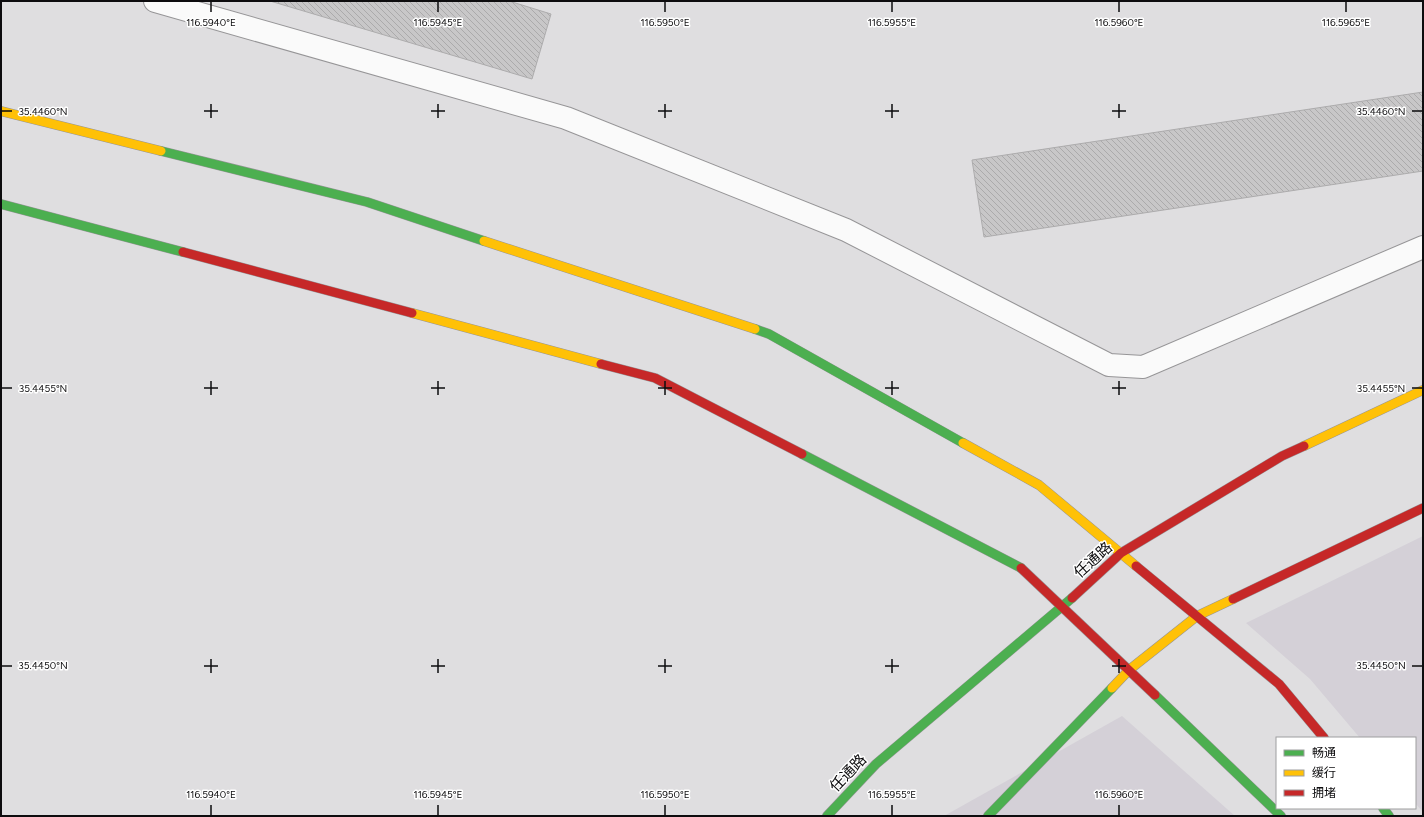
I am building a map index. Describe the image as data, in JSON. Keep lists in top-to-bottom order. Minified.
{"streets":{"main road":["任通路"]},"legend":["畅通","缓行","拥堵"],"coordinates":["116.5940°E","116.5945°E","116.5950°E","116.5955°E","116.5960°E","116.5965°E","35.4460°N","35.4455°N","35.4450°N"]}
